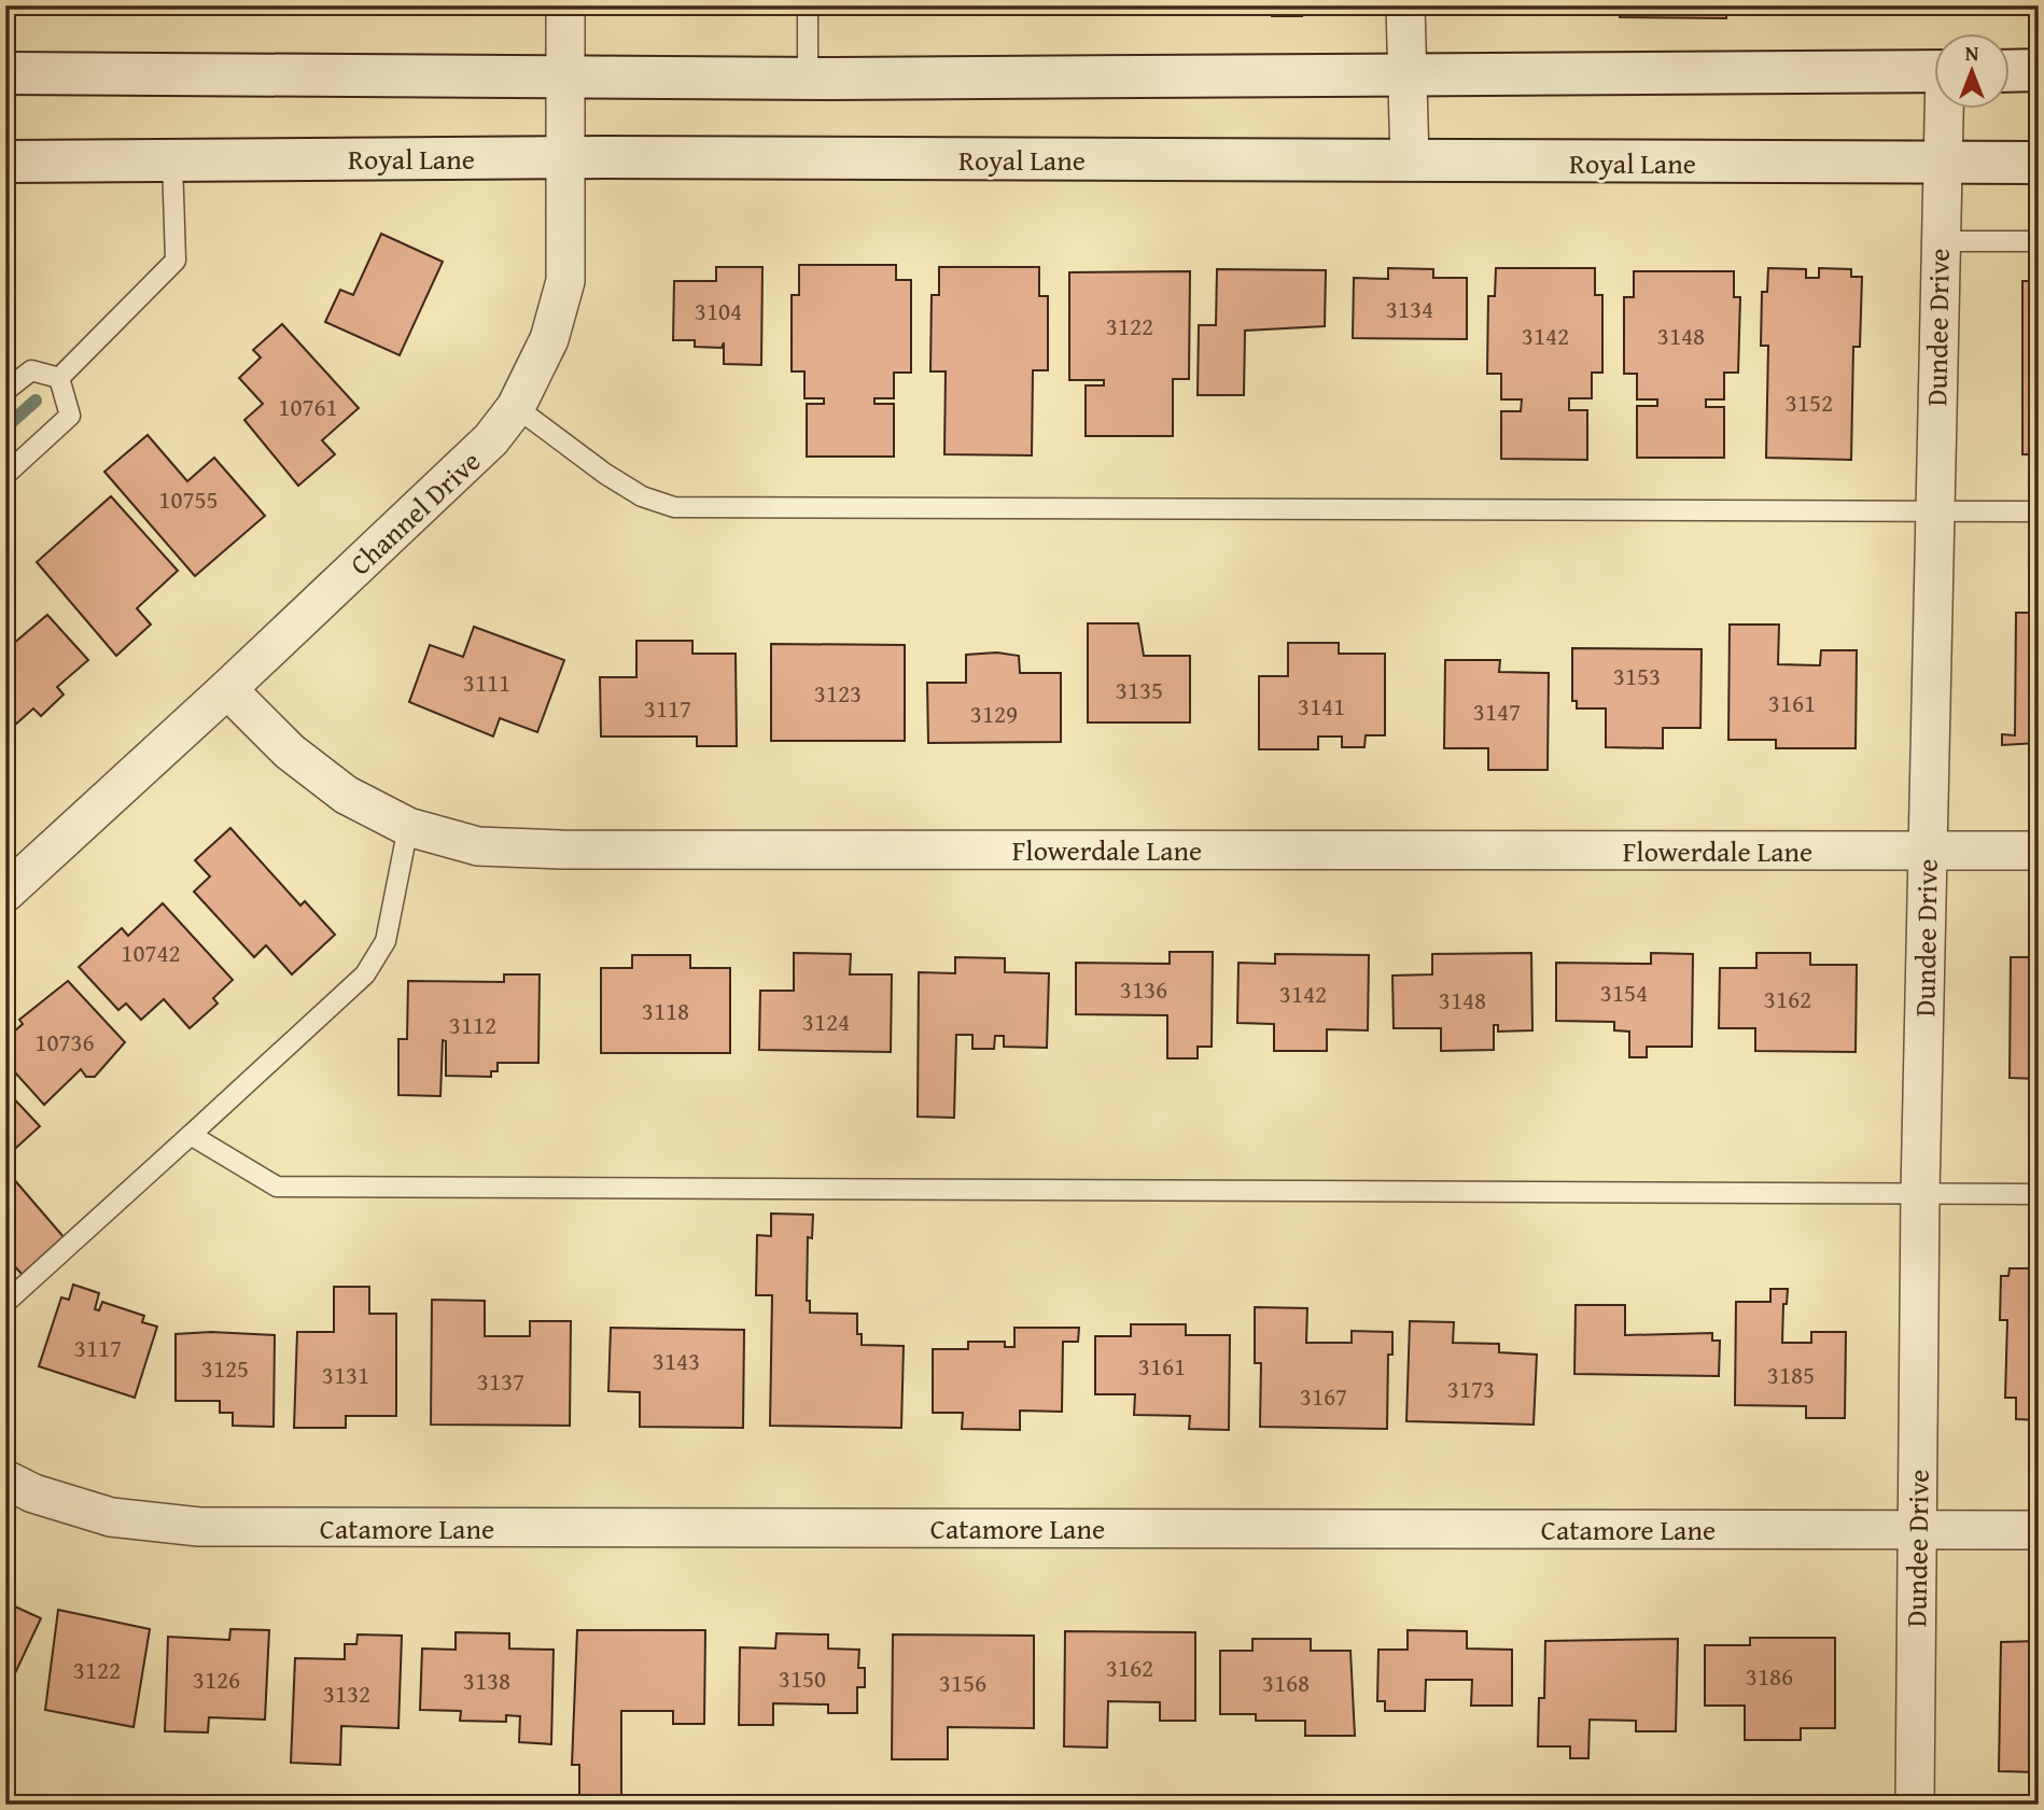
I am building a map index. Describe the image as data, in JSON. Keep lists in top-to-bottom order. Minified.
{"streets":{"main road":["Royal Lane"],"street":["Dundee Drive","Channel Drive","Flowerdale Lane","Catamore Lane"]},"crossings":[["Royal Lane","Dundee Drive"],["Royal Lane","Channel Drive"],["Dundee Drive","Flowerdale Lane"],["Dundee Drive","Catamore Lane"],["Channel Drive","Flowerdale Lane"]],"house_numbers":["3134","3104","3122","3142","3148","3152","10761","10755","3153","3111","3135","3123","3161","3141","3117","3147","3129","10742","3136","3154","3142","3162","3148","3118","3124","3112","10736","3117","3143","3161","3125","3131","3185","3137","3173","3167","3162","3122","3186","3150","3126","3138","3156","3168","3132"],"north":"top"}
